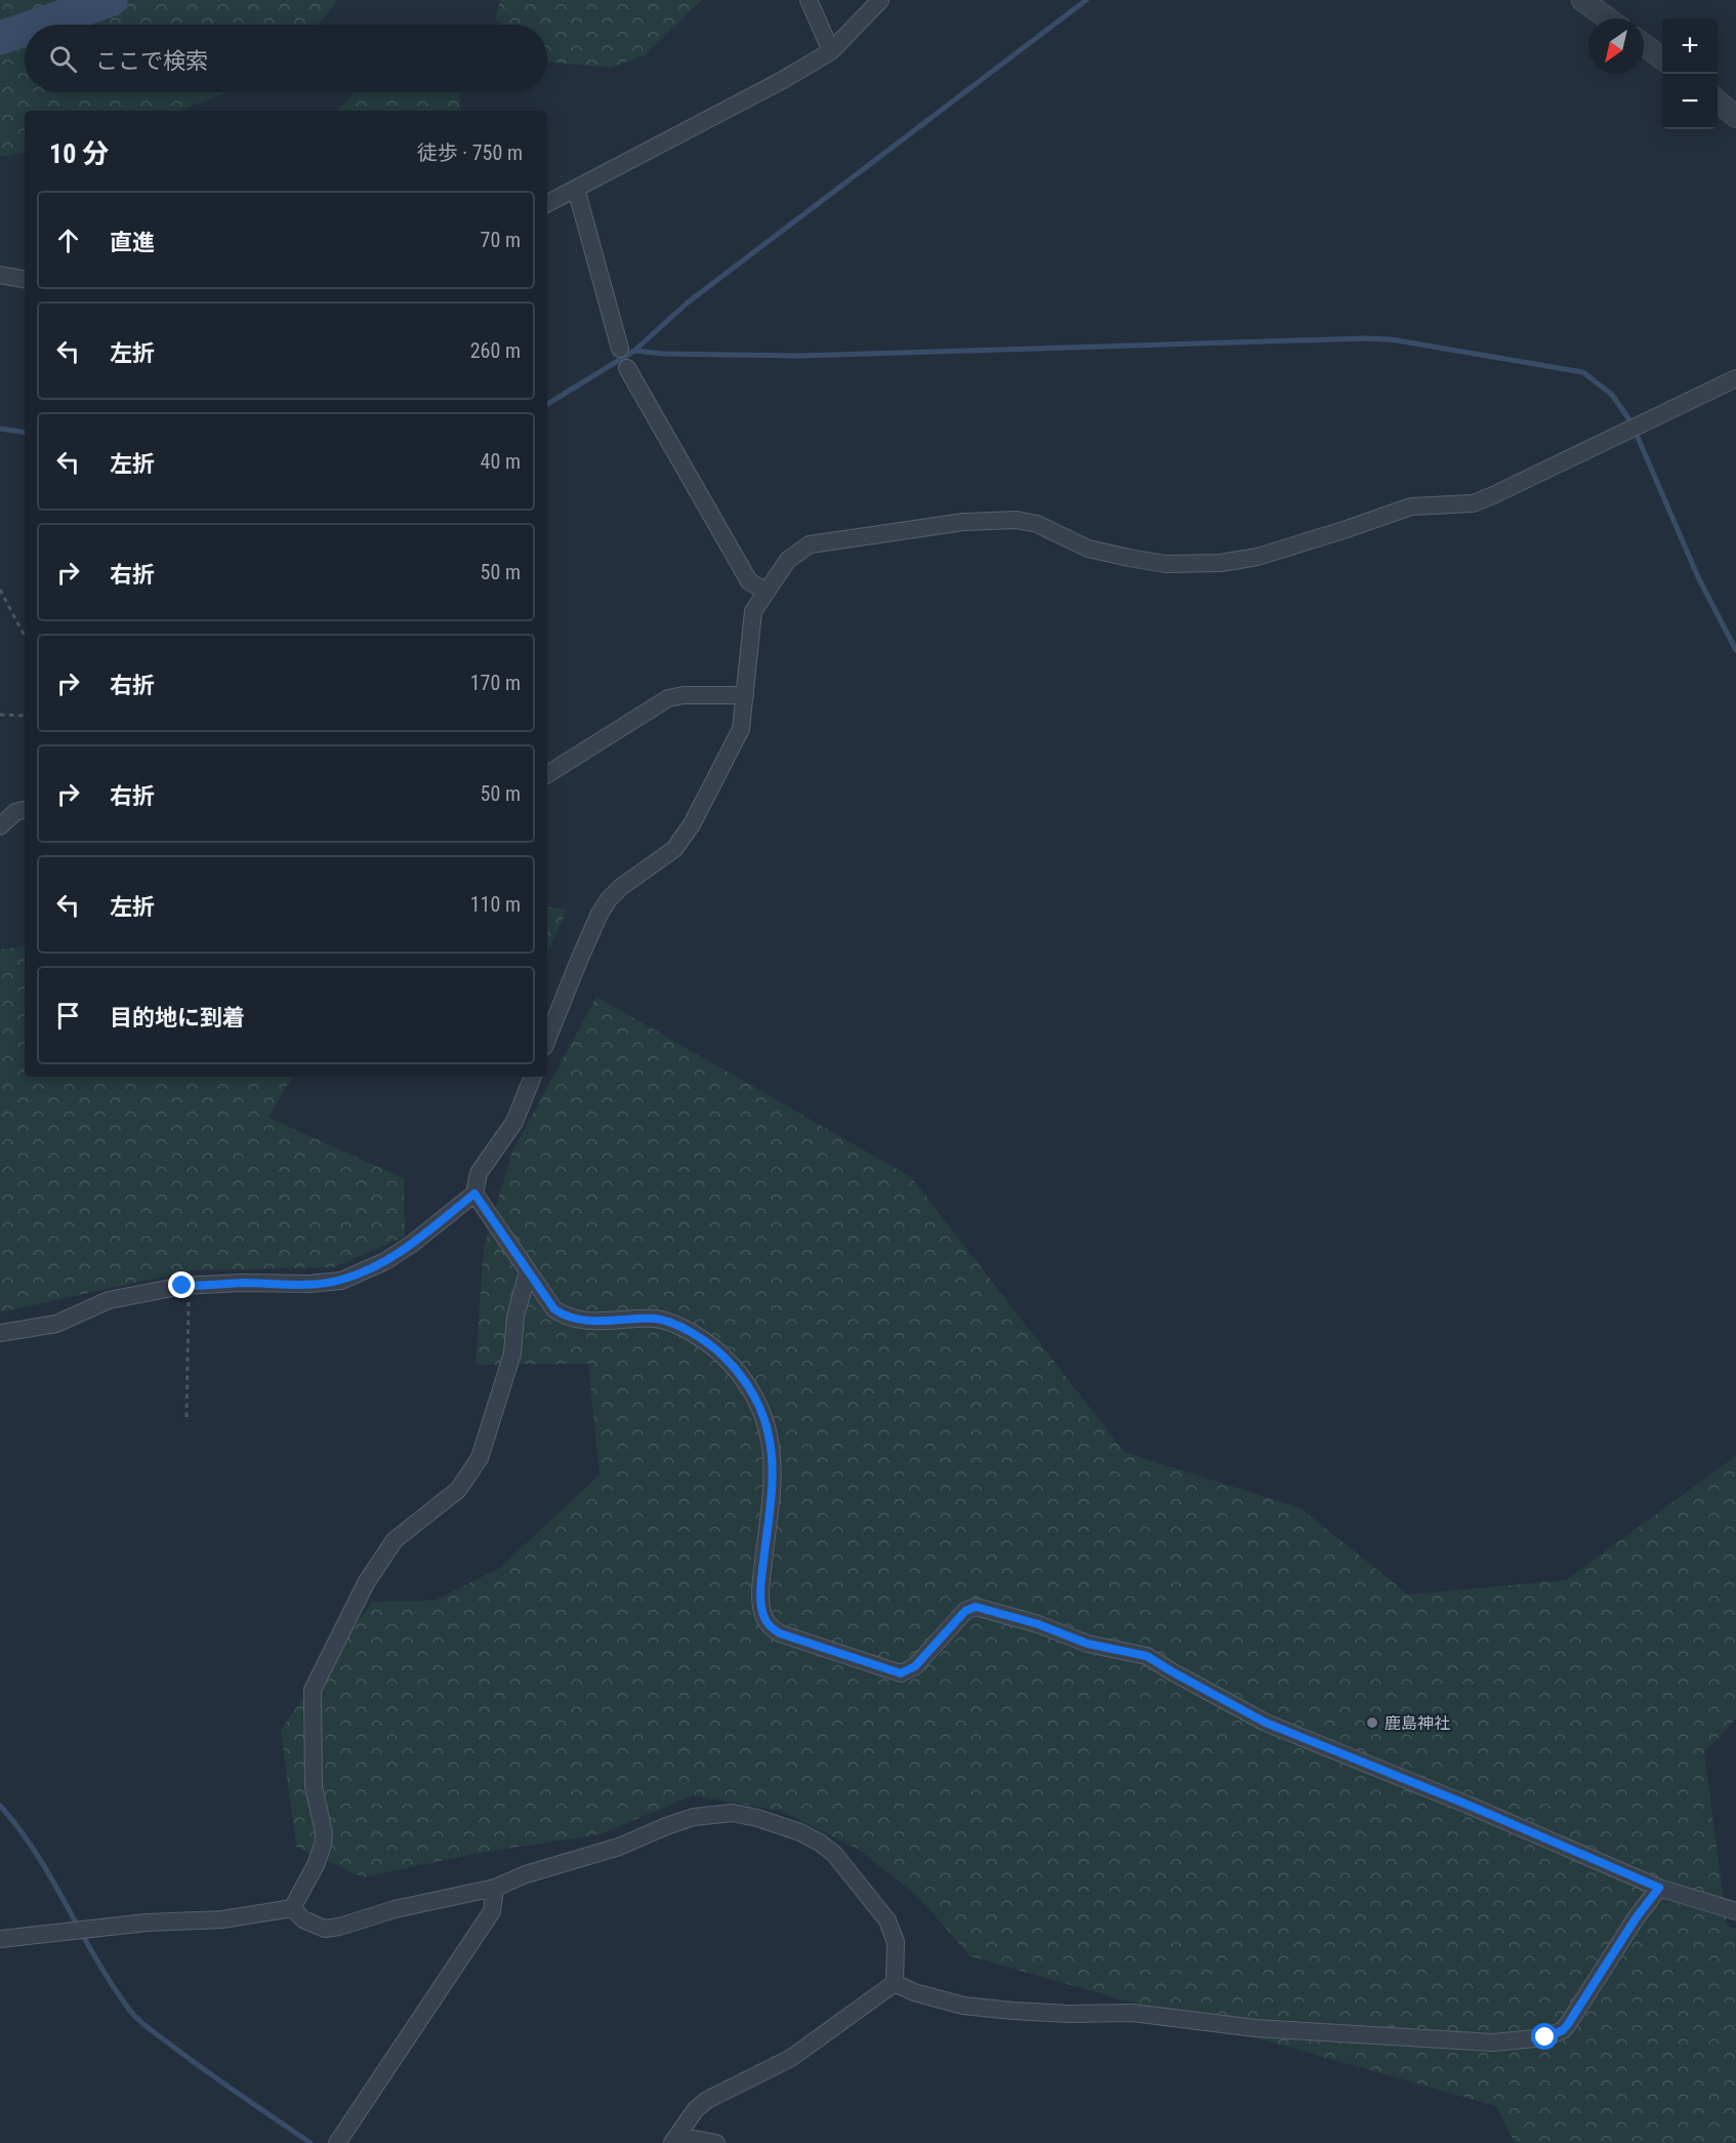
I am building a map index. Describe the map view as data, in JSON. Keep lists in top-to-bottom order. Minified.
{"places":["鹿島神社"],"north":"bottom left","page":{"map_buttons":["+","−"],"search":"ここで検索","heading":["10 分","徒歩 · 750 m"],"list":[["直進","70 m"],["左折","260 m"],["左折","40 m"],["右折","50 m"],["右折","170 m"],["右折","50 m"],["左折","110 m"],"目的地に到着"]}}
